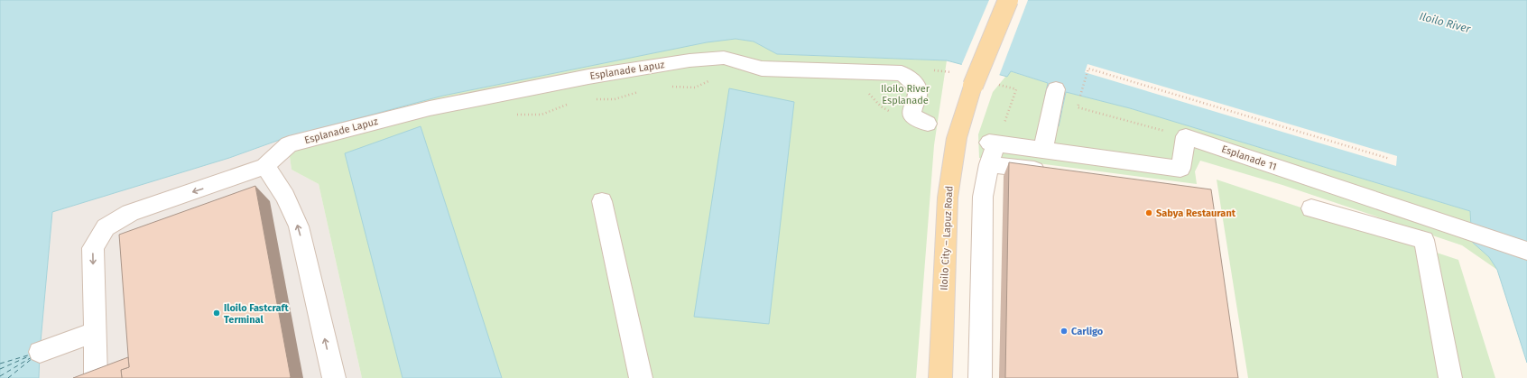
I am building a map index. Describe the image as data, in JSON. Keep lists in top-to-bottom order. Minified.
{"streets":{"main road":["Iloilo City – Lapuz Road"],"street":["Esplanade Lapuz","Esplanade 11"]},"water":["Iloilo River"],"parks":["Iloilo River Esplanade"],"places":["Sabya Restaurant","Iloilo Fastcraft Terminal","Carligo"]}
